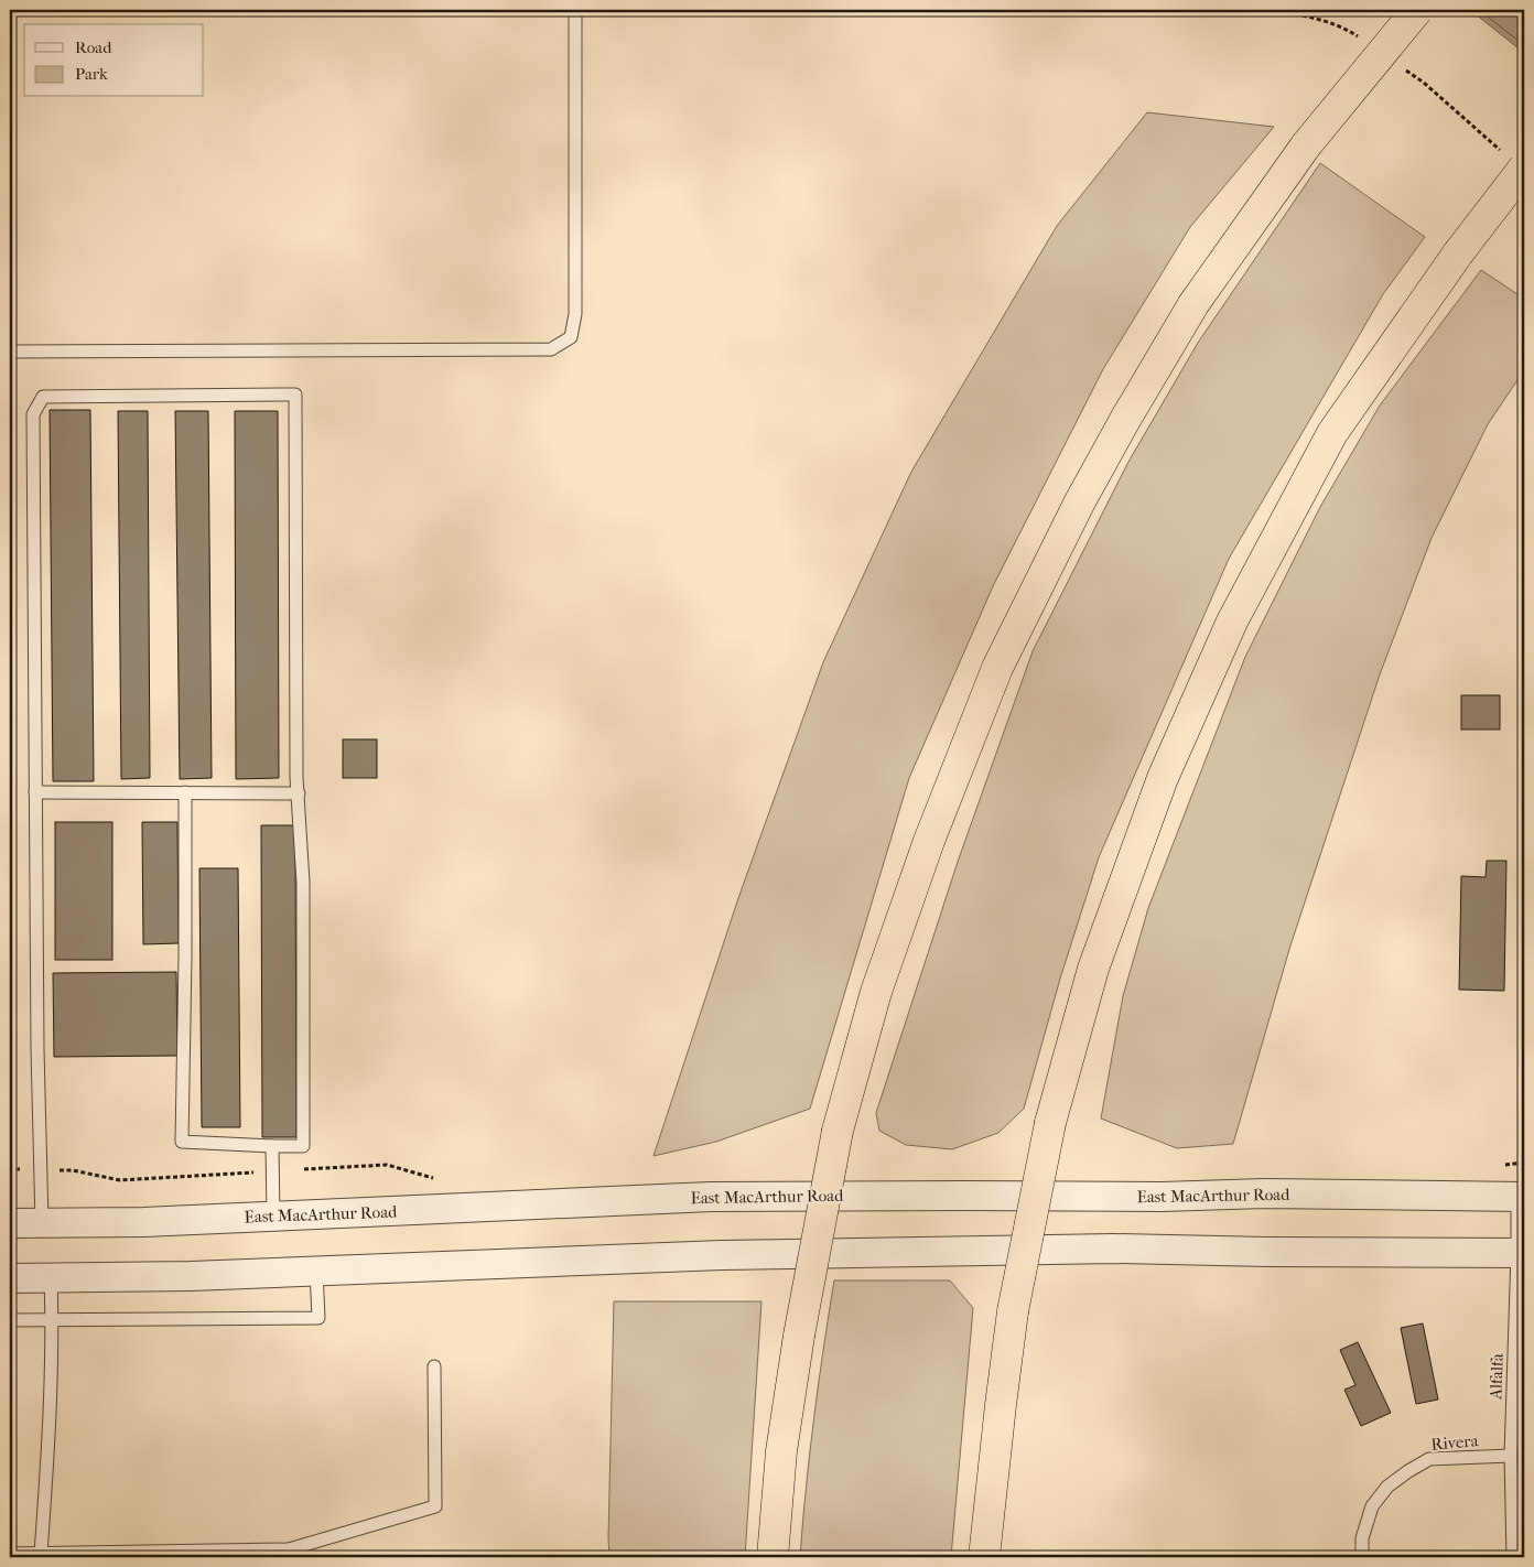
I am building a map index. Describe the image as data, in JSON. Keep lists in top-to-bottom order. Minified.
{"streets":{"street":["East MacArthur Road"],"lane":["Alfalfa","Rivera"]},"crossings":[["East MacArthur Road","Alfalfa"],["Alfalfa","Rivera"]],"legend":["Road","Park"]}
